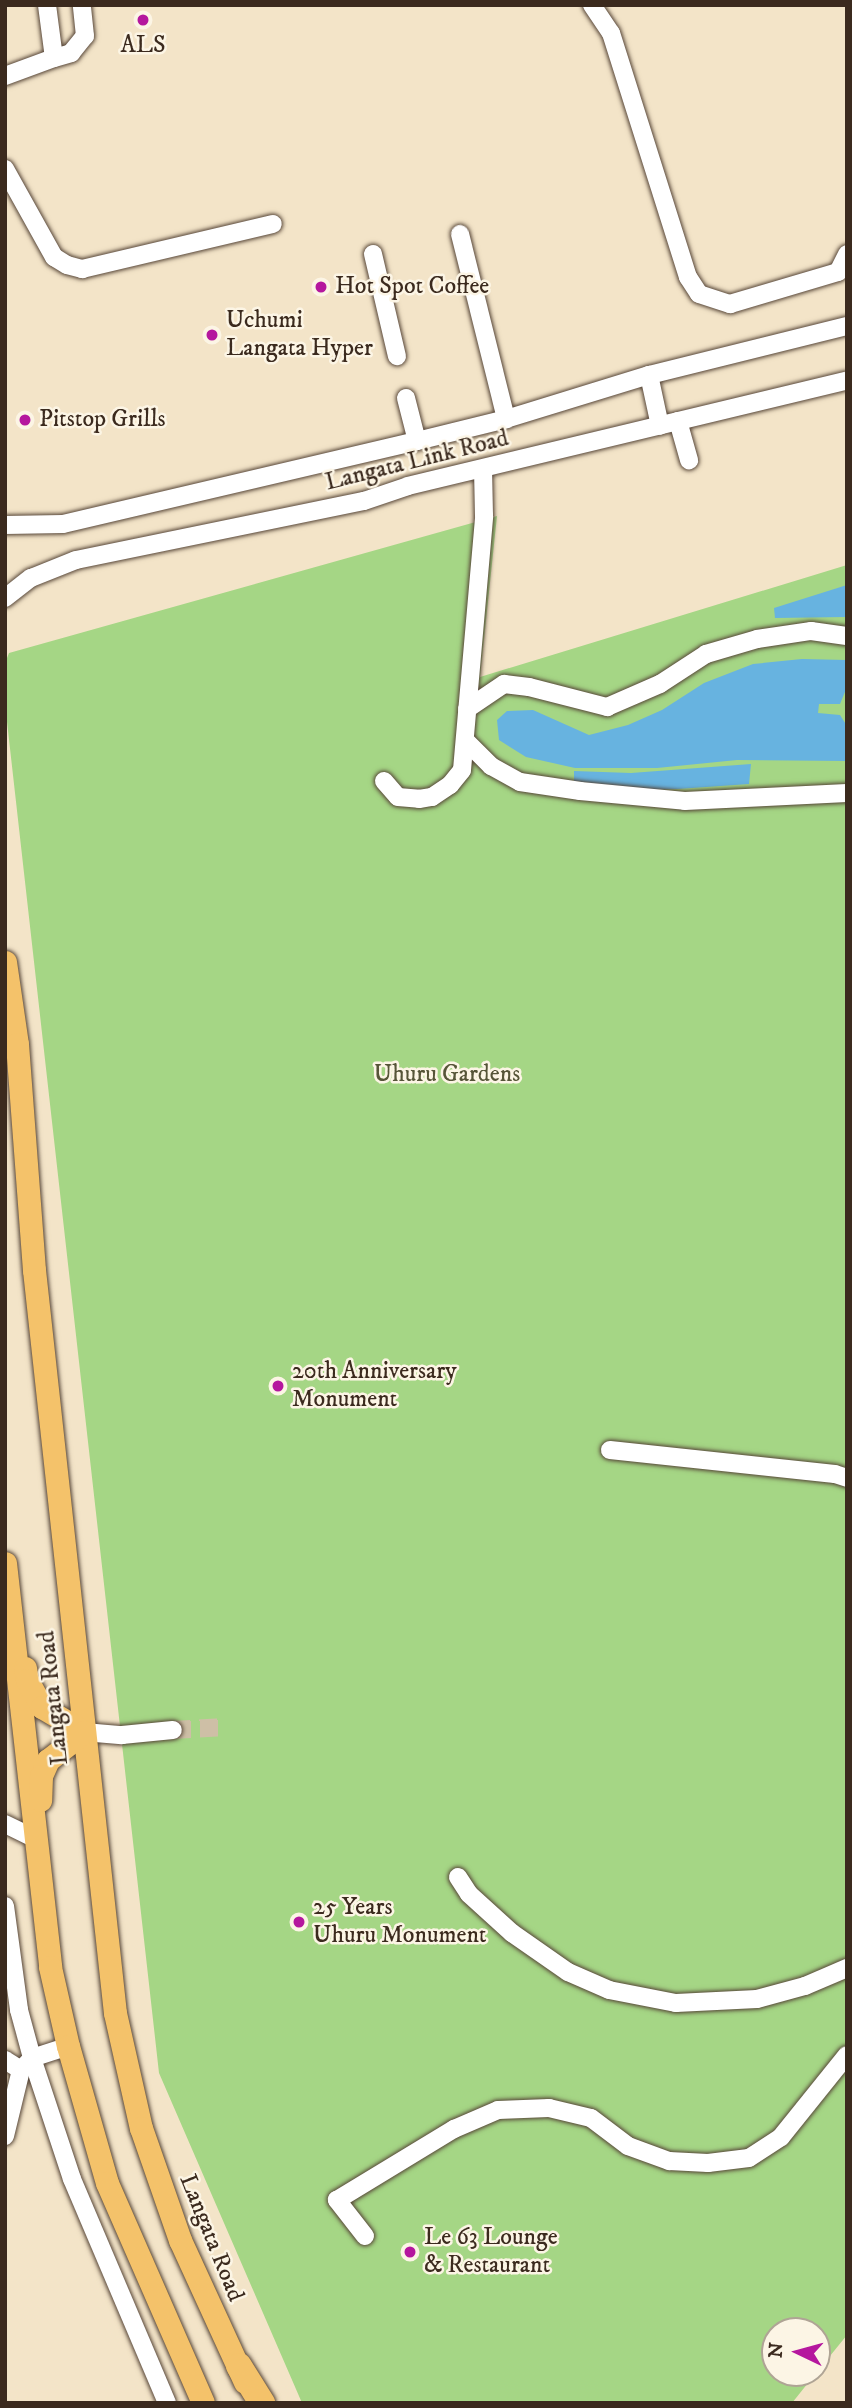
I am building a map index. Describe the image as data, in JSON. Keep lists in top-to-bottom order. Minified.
{"streets":{"main road":["Langata Road"],"street":["Langata Link Road"]},"parks":["Uhuru Gardens"],"places":["ALS","Hot Spot Coffee","Uchumi Langata Hyper","Pitstop Grills","20th Anniversary Monument","25 Years Uhuru Monument","Le 63 Lounge & Restaurant"],"north":"left"}
